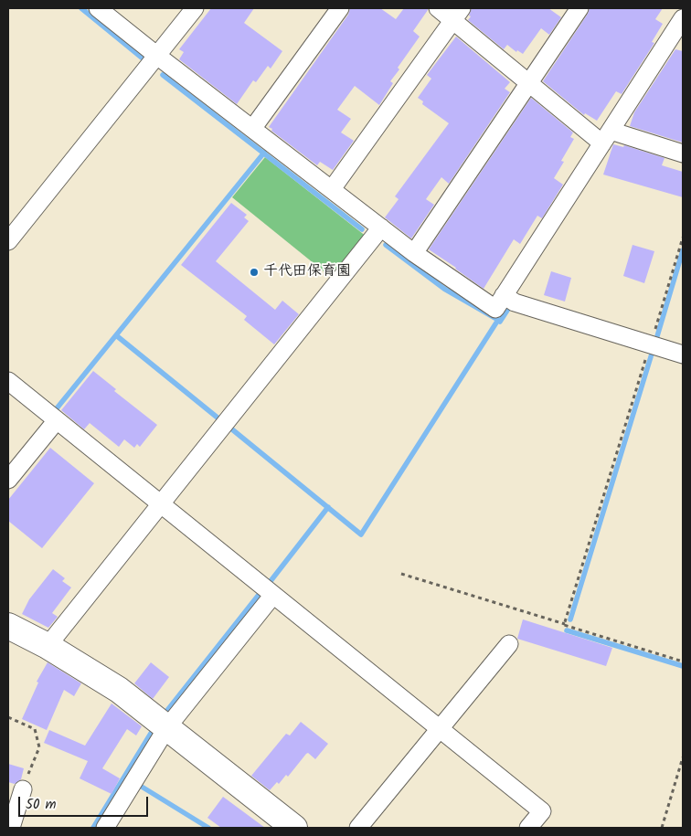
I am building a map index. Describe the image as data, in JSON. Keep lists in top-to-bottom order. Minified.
{"places":["千代田保育園"],"scale_bar":"50 m"}
